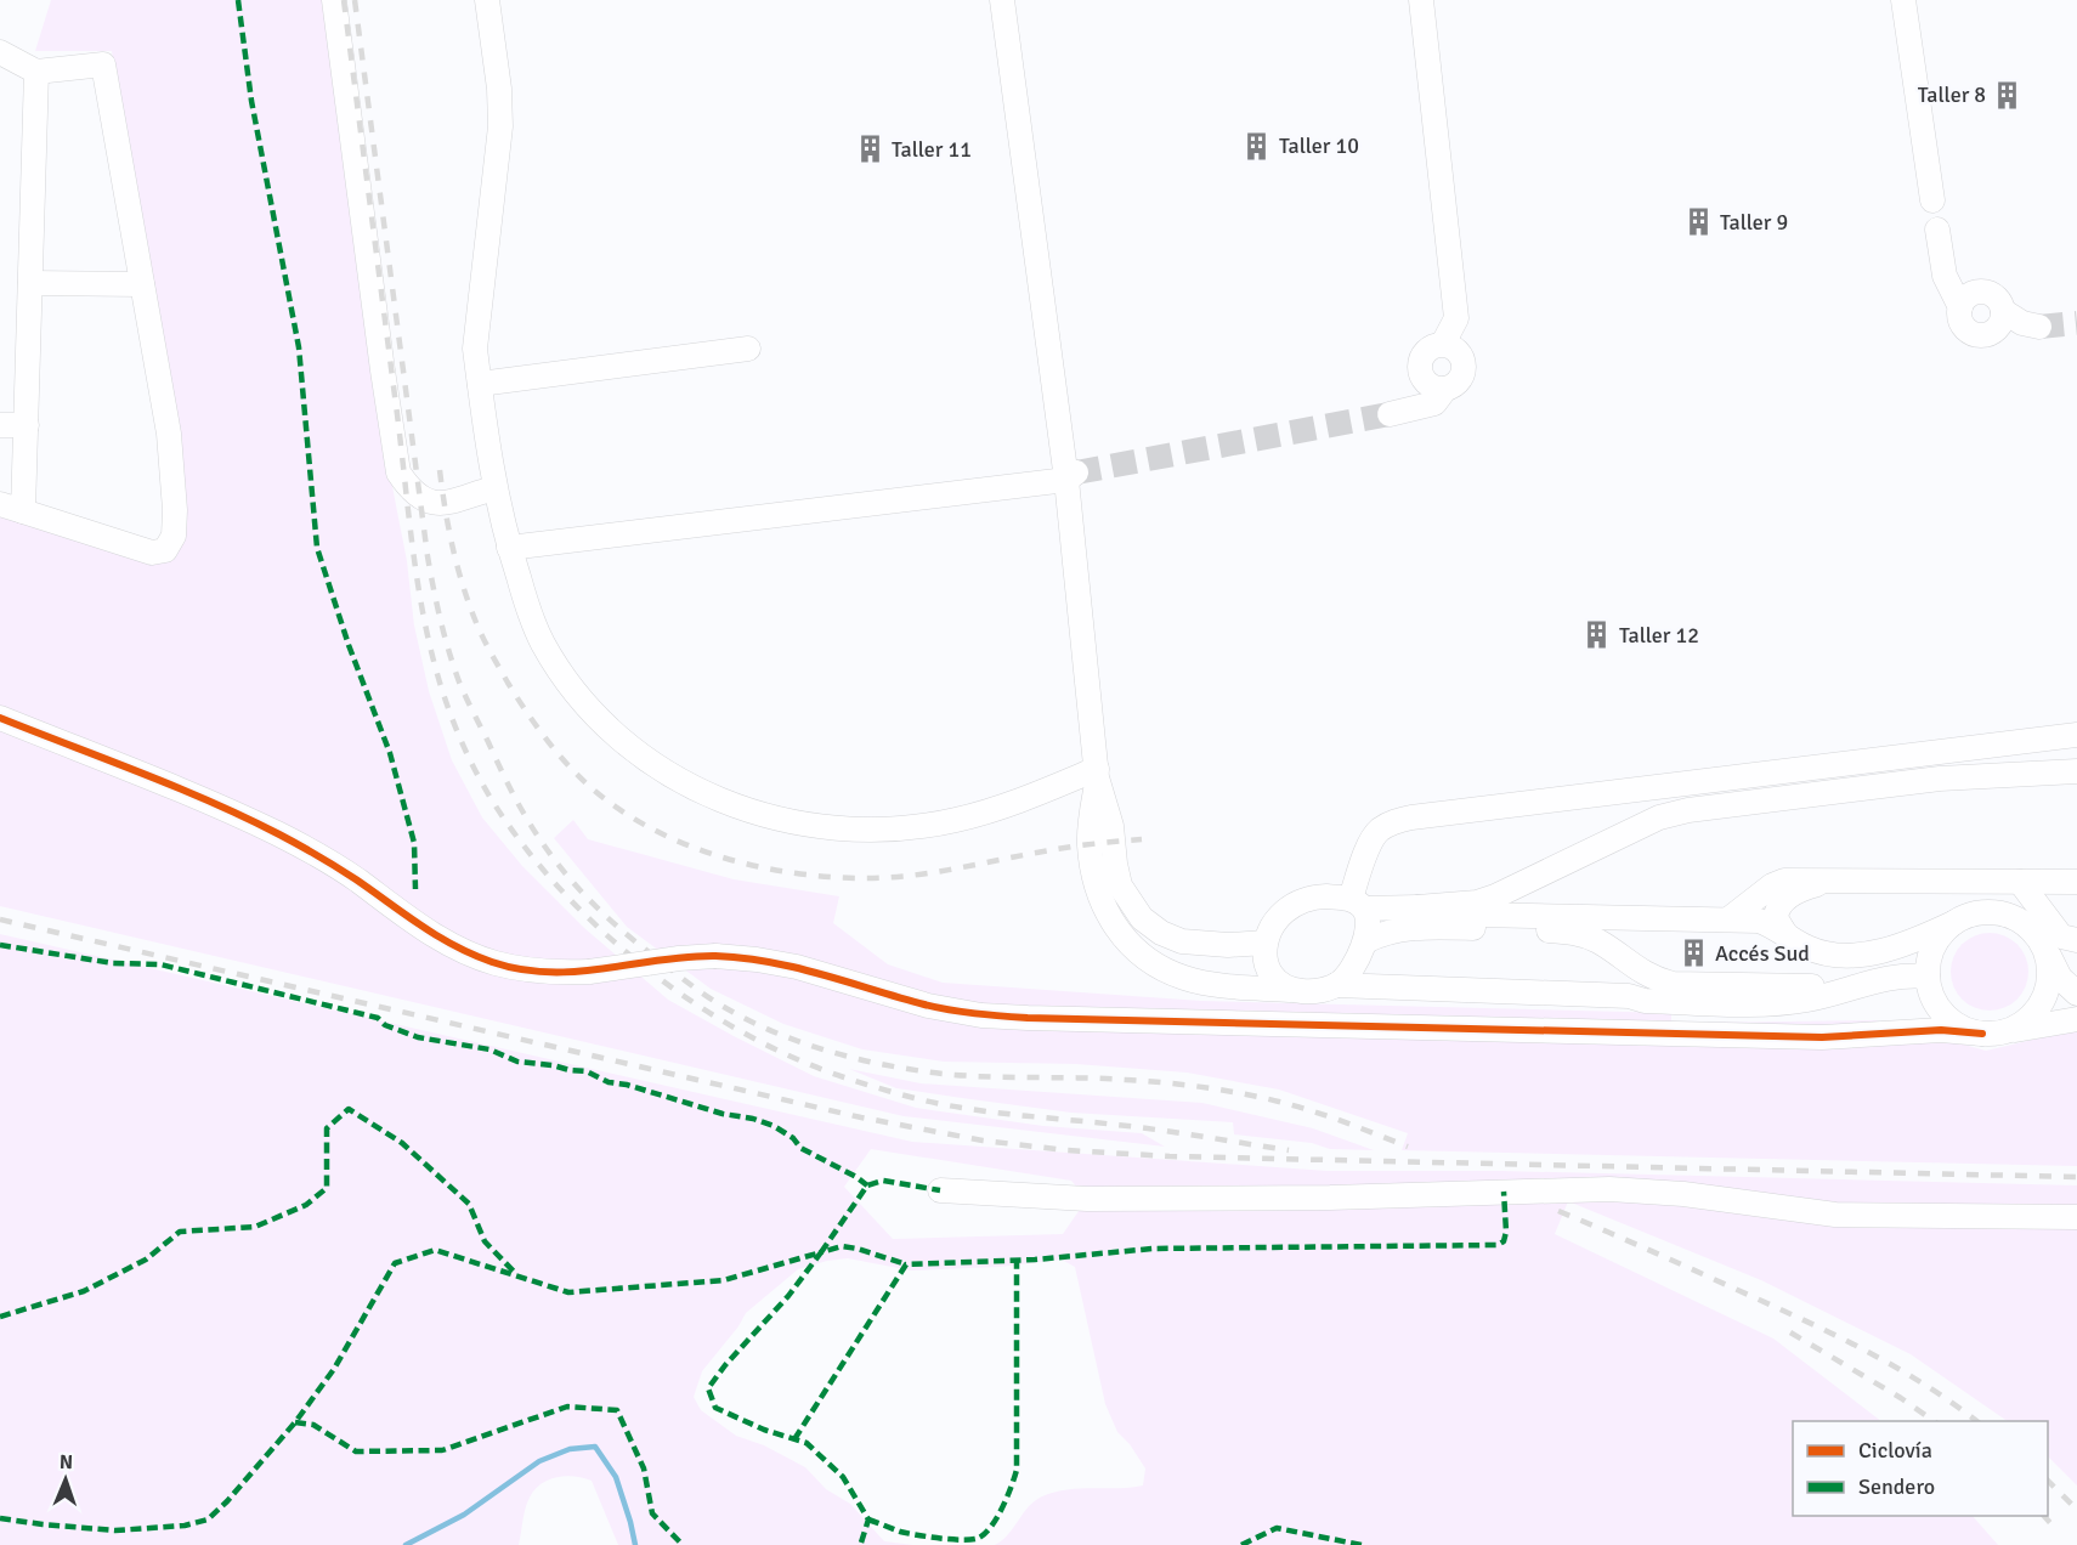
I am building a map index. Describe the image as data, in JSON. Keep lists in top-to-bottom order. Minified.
{"places":{"building":["Taller 8","Taller 10","Taller 11","Taller 9","Taller 12","Accés Sud"]},"legend":["Ciclovía","Sendero"],"north":"top"}
